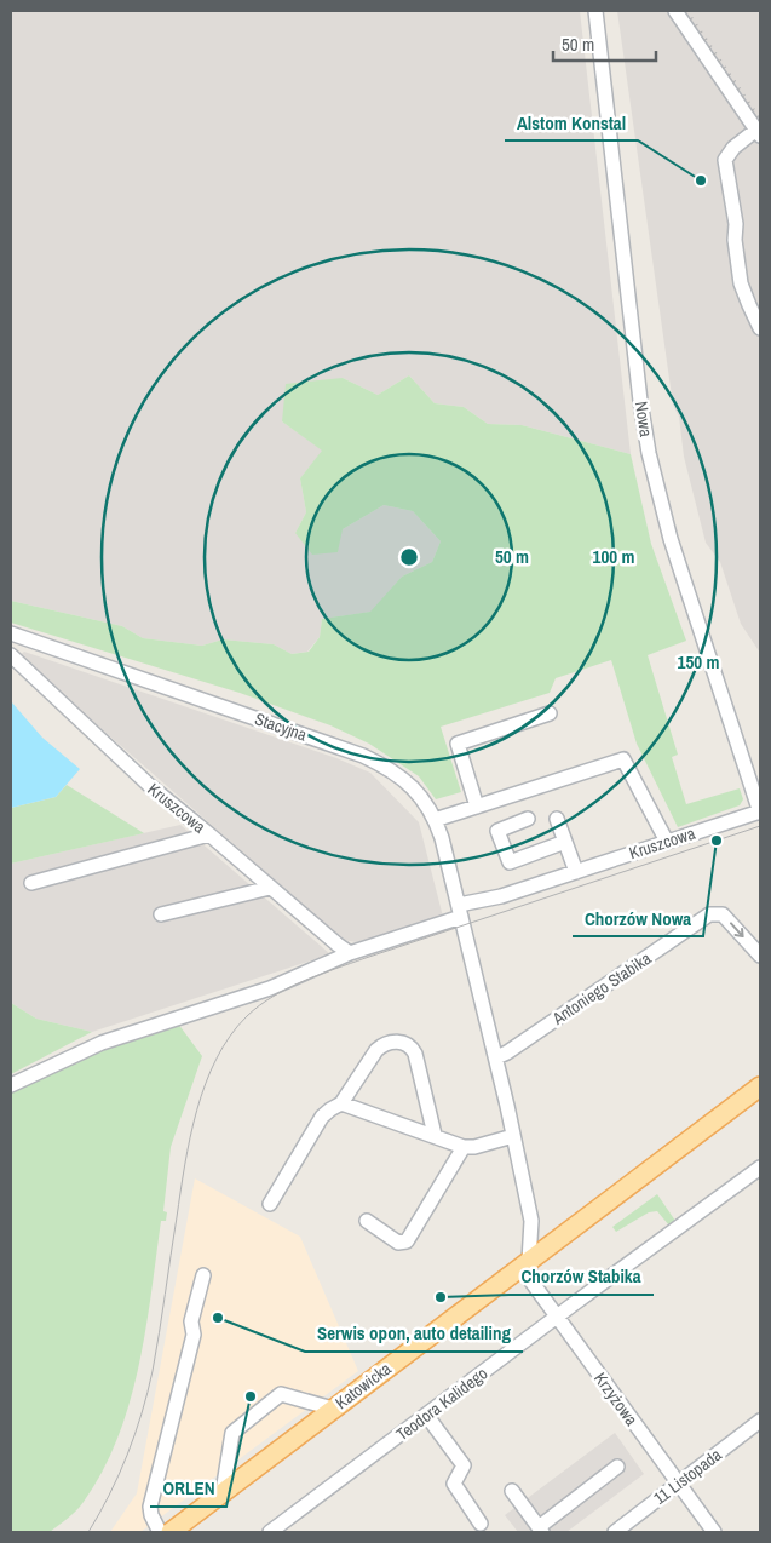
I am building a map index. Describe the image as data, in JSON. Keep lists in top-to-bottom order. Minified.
{"streets":{"main road":["Katowicka"],"street":["Nowa","Stacyjna","Kruszcowa","Antoniego Stabika","Krzyżowa","Teodora Kalidego","11 Listopada"]},"crossings":[["Nowa","Kruszcowa"],["Stacyjna","Kruszcowa"],["Katowicka","Krzyżowa"],["Krzyżowa","Teodora Kalidego"],["Krzyżowa","11 Listopada"]],"one_way":["Antoniego Stabika"],"places":["Alstom Konstal","Chorzów Nowa","Chorzów Stabika","Serwis opon, auto detailing","ORLEN"],"scale_bar":"50 m","rings":["50 m","100 m","150 m"]}
